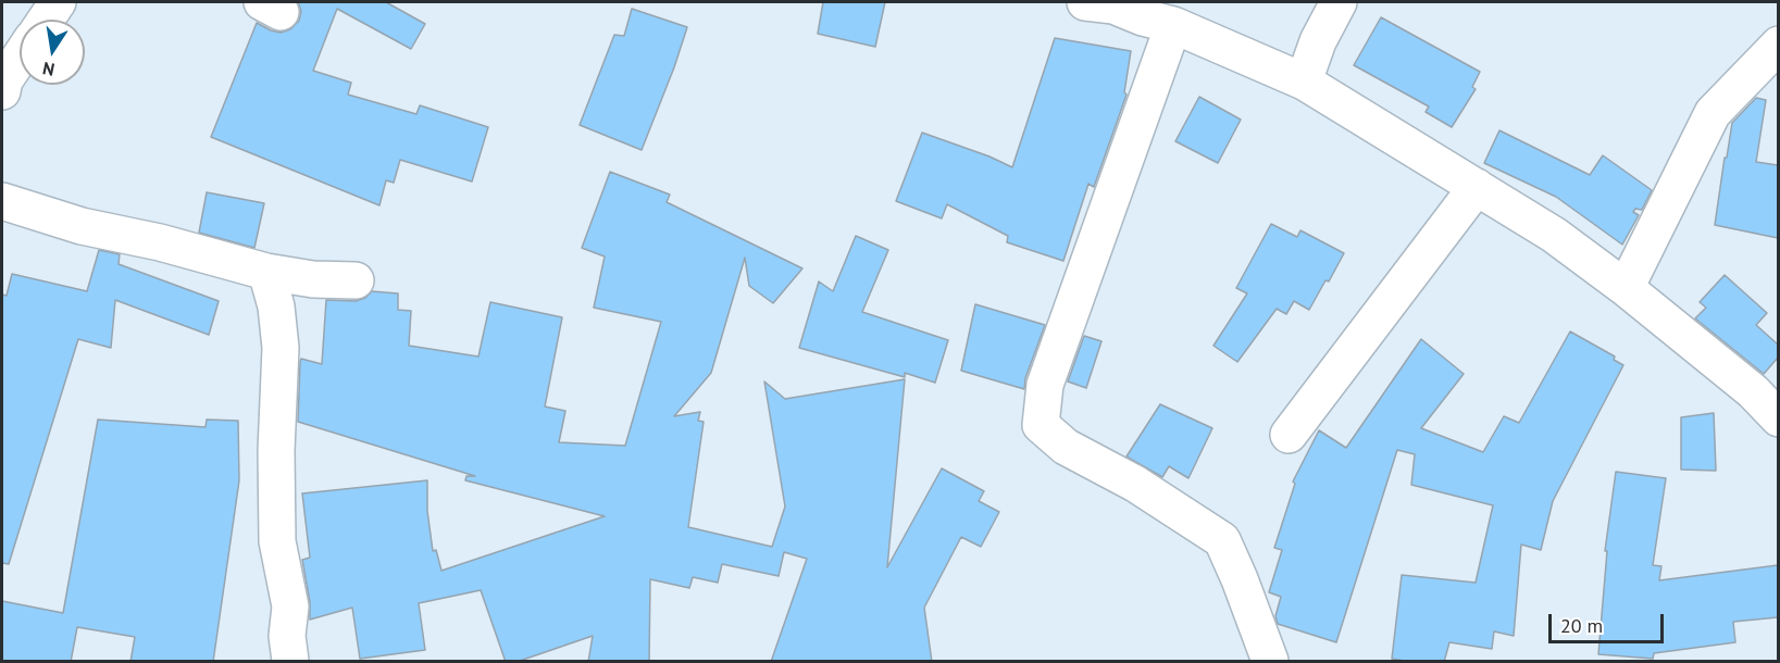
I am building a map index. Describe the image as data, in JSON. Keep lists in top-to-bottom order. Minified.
{"scale_bar":"20 m","north":"bottom"}
